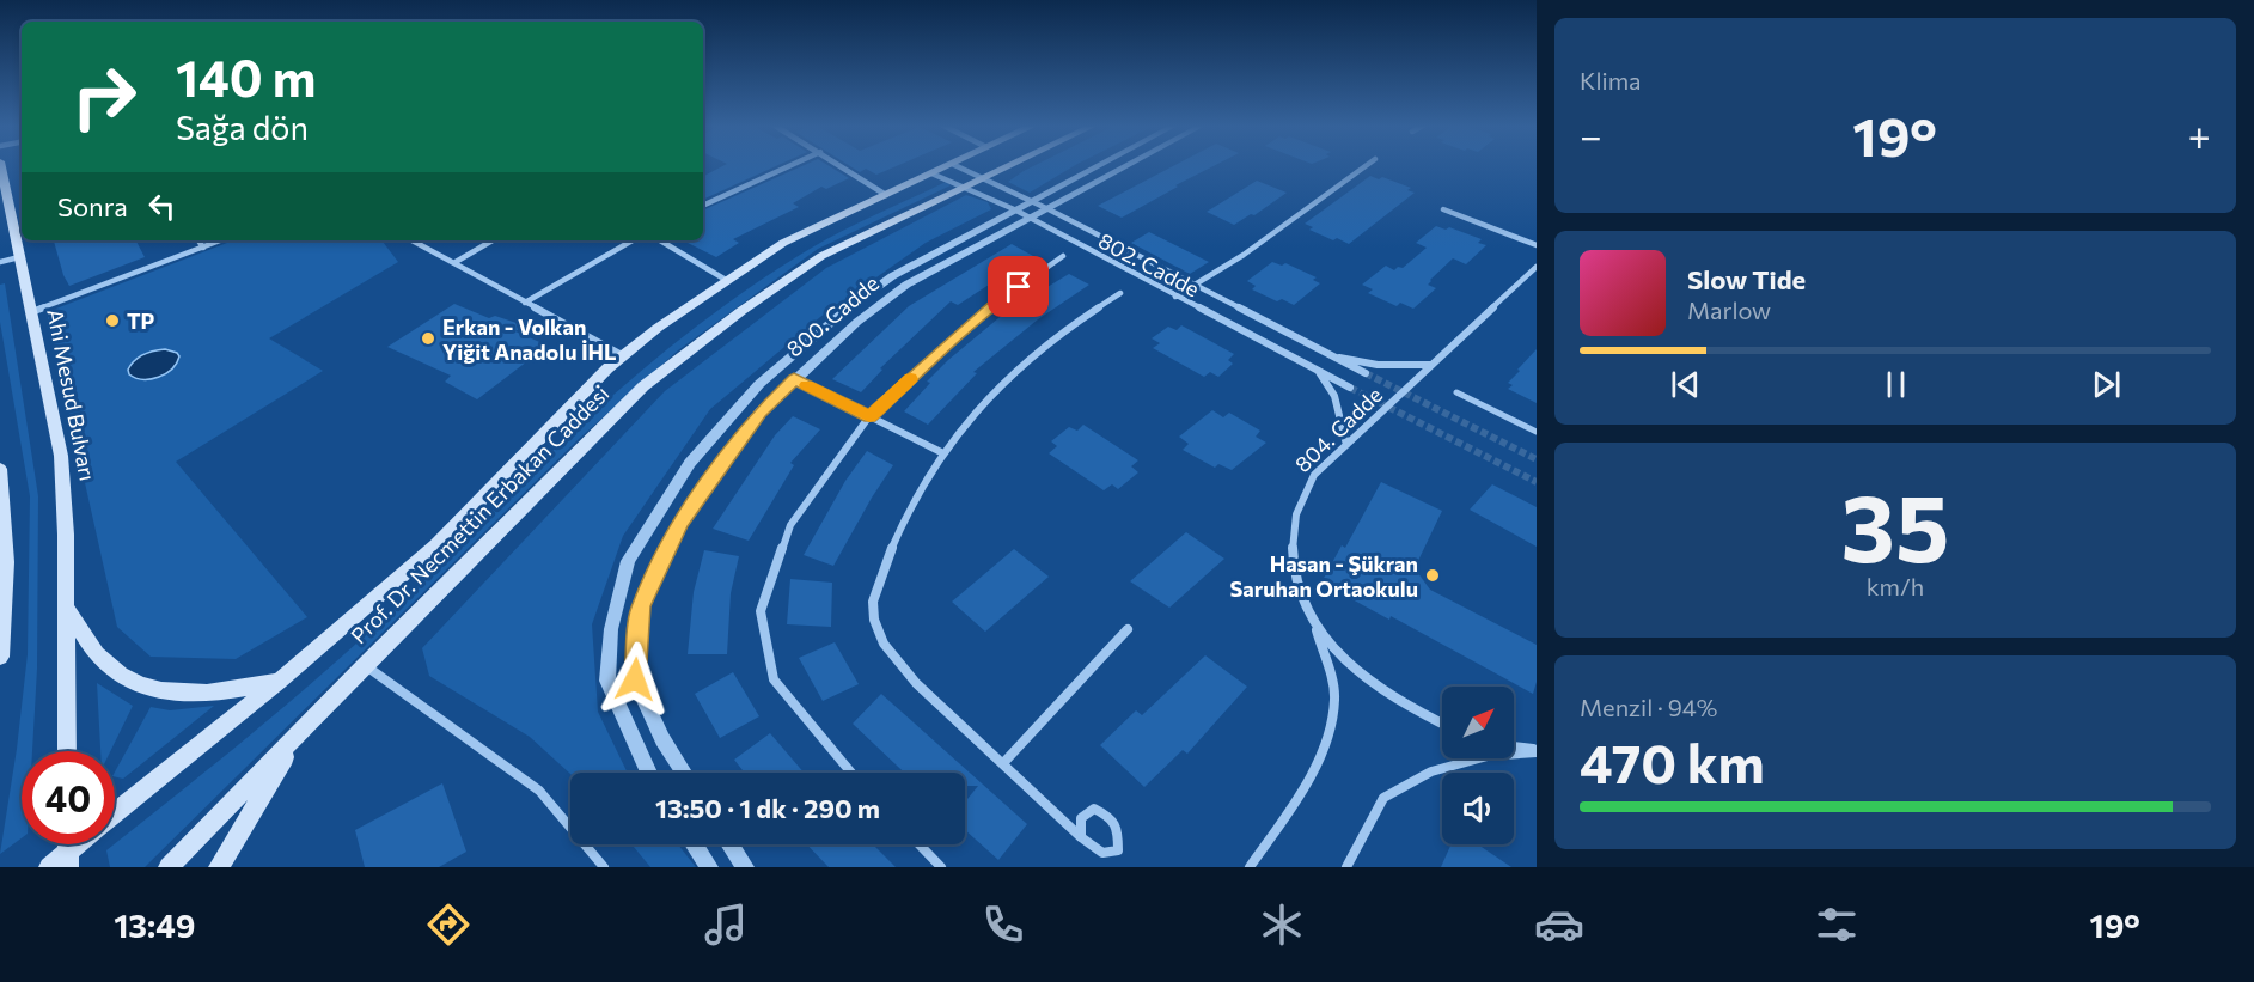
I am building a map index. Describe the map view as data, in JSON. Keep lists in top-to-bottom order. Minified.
{"streets":{"main road":["Ahi Mesud Bulvarı","Prof. Dr. Necmettin Erbakan Caddesi"],"street":["802. Cadde","800. Cadde","804. Cadde"]},"crossings":[["802. Cadde","800. Cadde"],["802. Cadde","Prof. Dr. Necmettin Erbakan Caddesi"]],"places":["TP","Erkan - Volkan Yiğit Anadolu İHL","Hasan - Şükran Saruhan Ortaokulu"],"north":"top right","page":{"tile":["Klima",["35","km/h"],["Menzil · 94%","470 km"]],"turn":["140 m","Sağa dön"],"heat":["−","19°","+"],"then":"Sonra","song":["Slow Tide","Marlow"],"limit":"40","trip":"13:50 · 1 dk · 290 m","tabs":["13:49","19°"]}}
